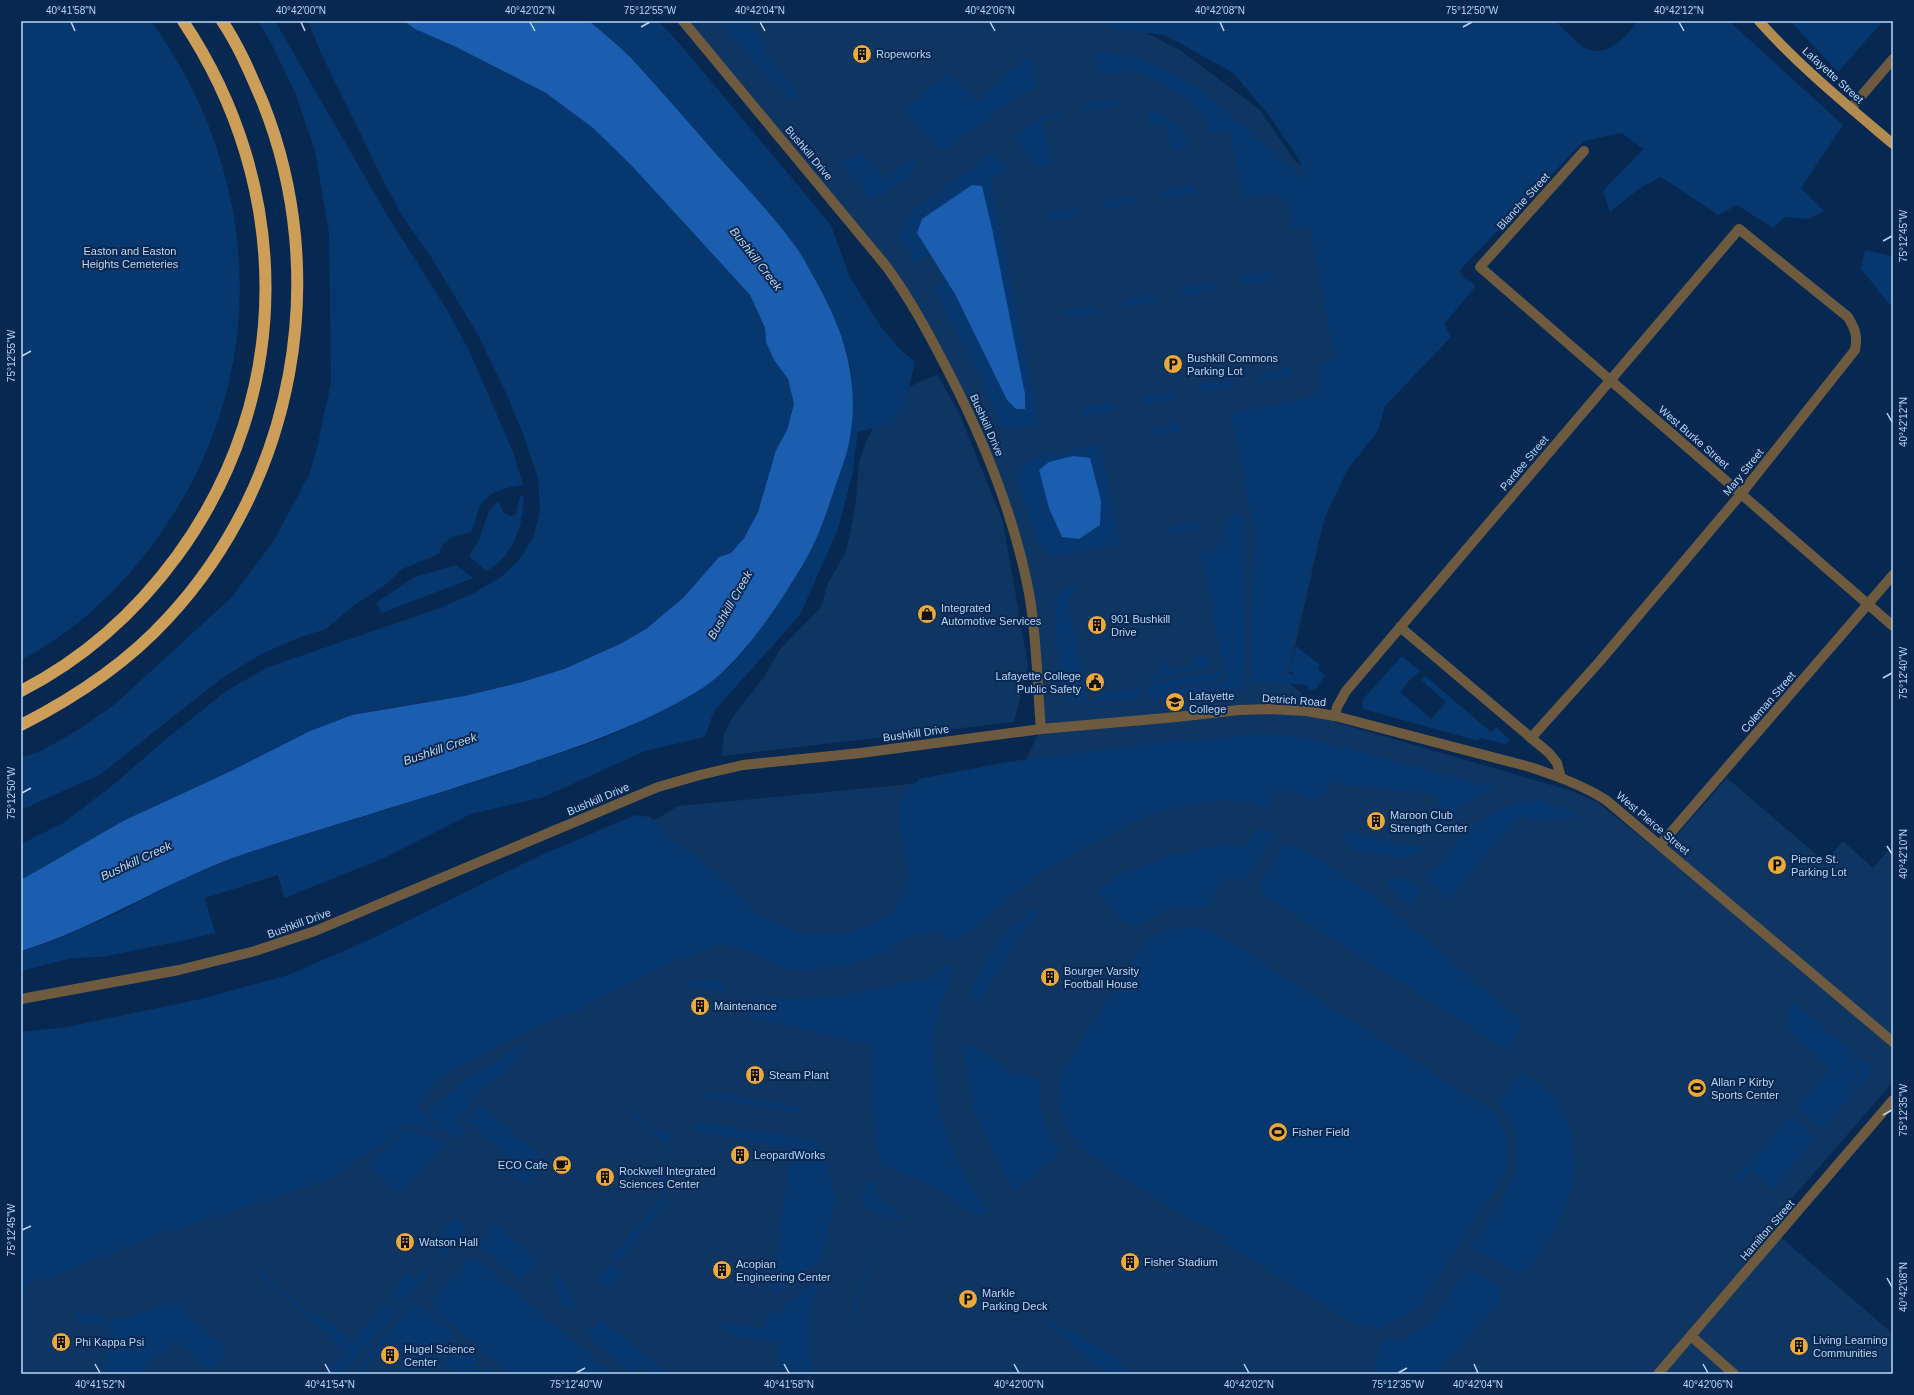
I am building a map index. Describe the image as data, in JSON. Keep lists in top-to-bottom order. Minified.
{"streets":{"main road":["Lafayette Street"],"street":["Bushkill Drive","Blanche Street","West Burke Street","Pardee Street","Mary Street","Detrich Road","Coleman Street","West Pierce Street","Hamilton Street"]},"crossings":[["Bushkill Drive","Detrich Road"],["Blanche Street","West Burke Street"],["West Burke Street","Pardee Street"],["West Burke Street","Mary Street"],["West Burke Street","Coleman Street"],["Pardee Street","Mary Street"],["Pardee Street","Detrich Road"],["Detrich Road","West Pierce Street"],["Coleman Street","West Pierce Street"]],"water":["Bushkill Creek"],"parks":["Easton and Easton Heights Cemeteries"],"places":{"building":["Ropeworks","901 Bushkill Drive","Maroon Club Strength Center","Bourger Varsity Football House","Maintenance","Steam Plant","LeopardWorks","Rockwell Integrated Sciences Center","Watson Hall","Fisher Stadium","Acopian Engineering Center","Phi Kappa Psi","Living Learning Communities","Hugel Science Center"],"parking":["Bushkill Commons Parking Lot","Pierce St. Parking Lot","Markle Parking Deck"],"shop":["Integrated Automotive Services"],"public building":["Lafayette College Public Safety"],"school or university":["Lafayette College"],"sports":["Allan P Kirby Sports Center","Fisher Field"],"cafe":["ECO Cafe"]},"coordinates":["40°41'58\"N","40°42'00\"N","40°42'02\"N","75°12'55\"W","40°42'04\"N","40°42'06\"N","40°42'08\"N","75°12'50\"W","40°42'12\"N","75°12'45\"W","75°12'40\"W","40°42'10\"N","75°12'35\"W","40°41'52\"N","40°41'54\"N"]}
